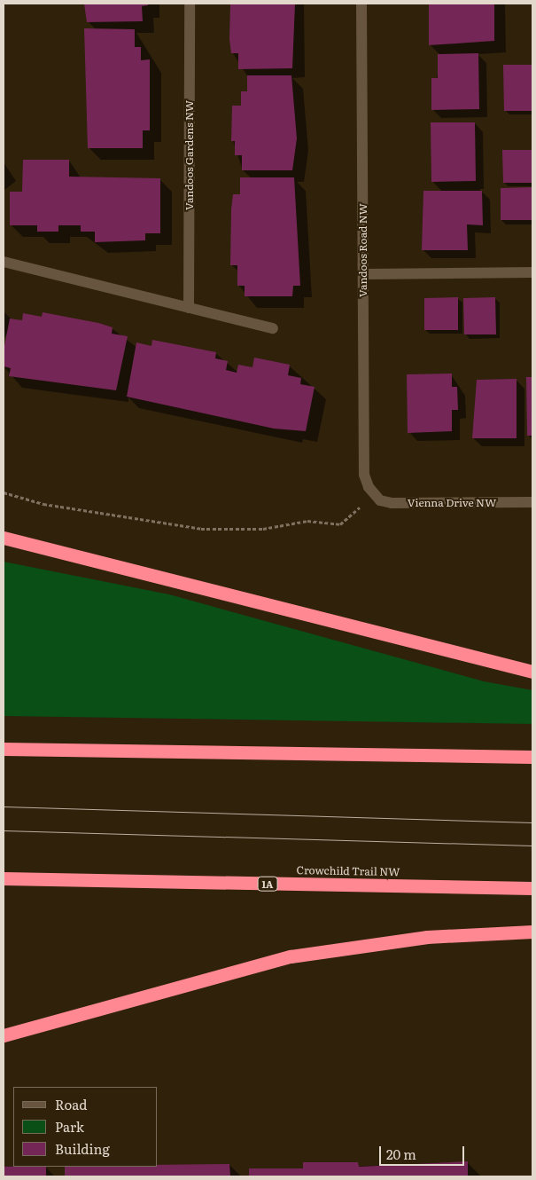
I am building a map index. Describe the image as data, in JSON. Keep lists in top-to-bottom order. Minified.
{"streets":{"highway":["Crowchild Trail NW","1A"],"street":["Vandoos Gardens NW","Vandoos Road NW","Vienna Drive NW"]},"crossings":[["Vandoos Road NW","Vienna Drive NW"]],"legend":["Road","Park","Building"],"scale_bar":"20 m"}
